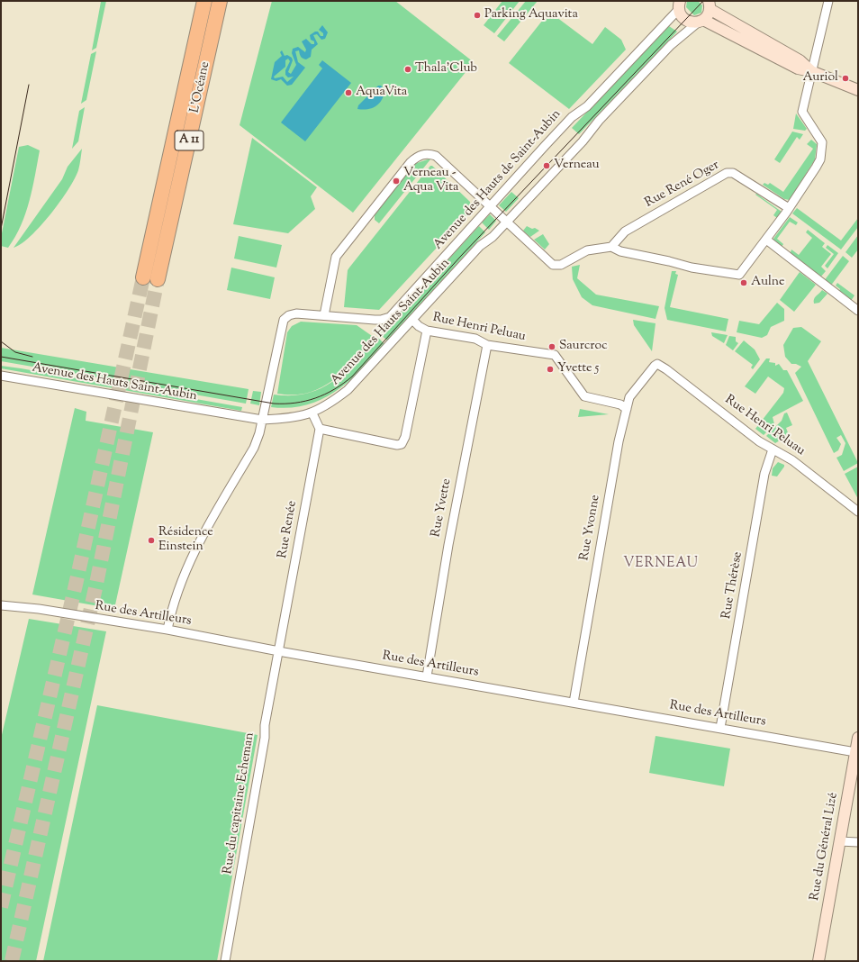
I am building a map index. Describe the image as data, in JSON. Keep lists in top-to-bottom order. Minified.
{"streets":{"highway":["L’Océane","A 11"],"main road":["Rue du Général Lizé"],"street":["Avenue des Hauts de Saint-Aubin","Rue René Oger","Avenue des Hauts Saint-Aubin","Rue Henri Peluau","Rue Yvette","Rue Yvonne","Rue Renée","Rue Thérèse","Rue des Artilleurs","Rue du capitaine Echeman"]},"crossings":[["Avenue des Hauts de Saint-Aubin","Avenue des Hauts Saint-Aubin"],["Avenue des Hauts Saint-Aubin","Rue Henri Peluau"],["Rue Henri Peluau","Rue Yvette"],["Rue Henri Peluau","Rue Yvonne"],["Rue Henri Peluau","Rue Thérèse"],["Rue Yvette","Rue des Artilleurs"],["Rue Yvonne","Rue des Artilleurs"],["Rue Renée","Rue des Artilleurs"],["Rue Renée","Rue du capitaine Echeman"],["Rue Thérèse","Rue des Artilleurs"],["Rue des Artilleurs","Rue du capitaine Echeman"],["Rue des Artilleurs","Rue du Général Lizé"]],"districts":["VERNEAU"],"places":["Parking Aquavita","Thala'Club","Auriol","AquaVita","Verneau","Verneau - Aqua Vita","Aulne","Saurcroc","Yvette 5","Résidence Einstein"]}
